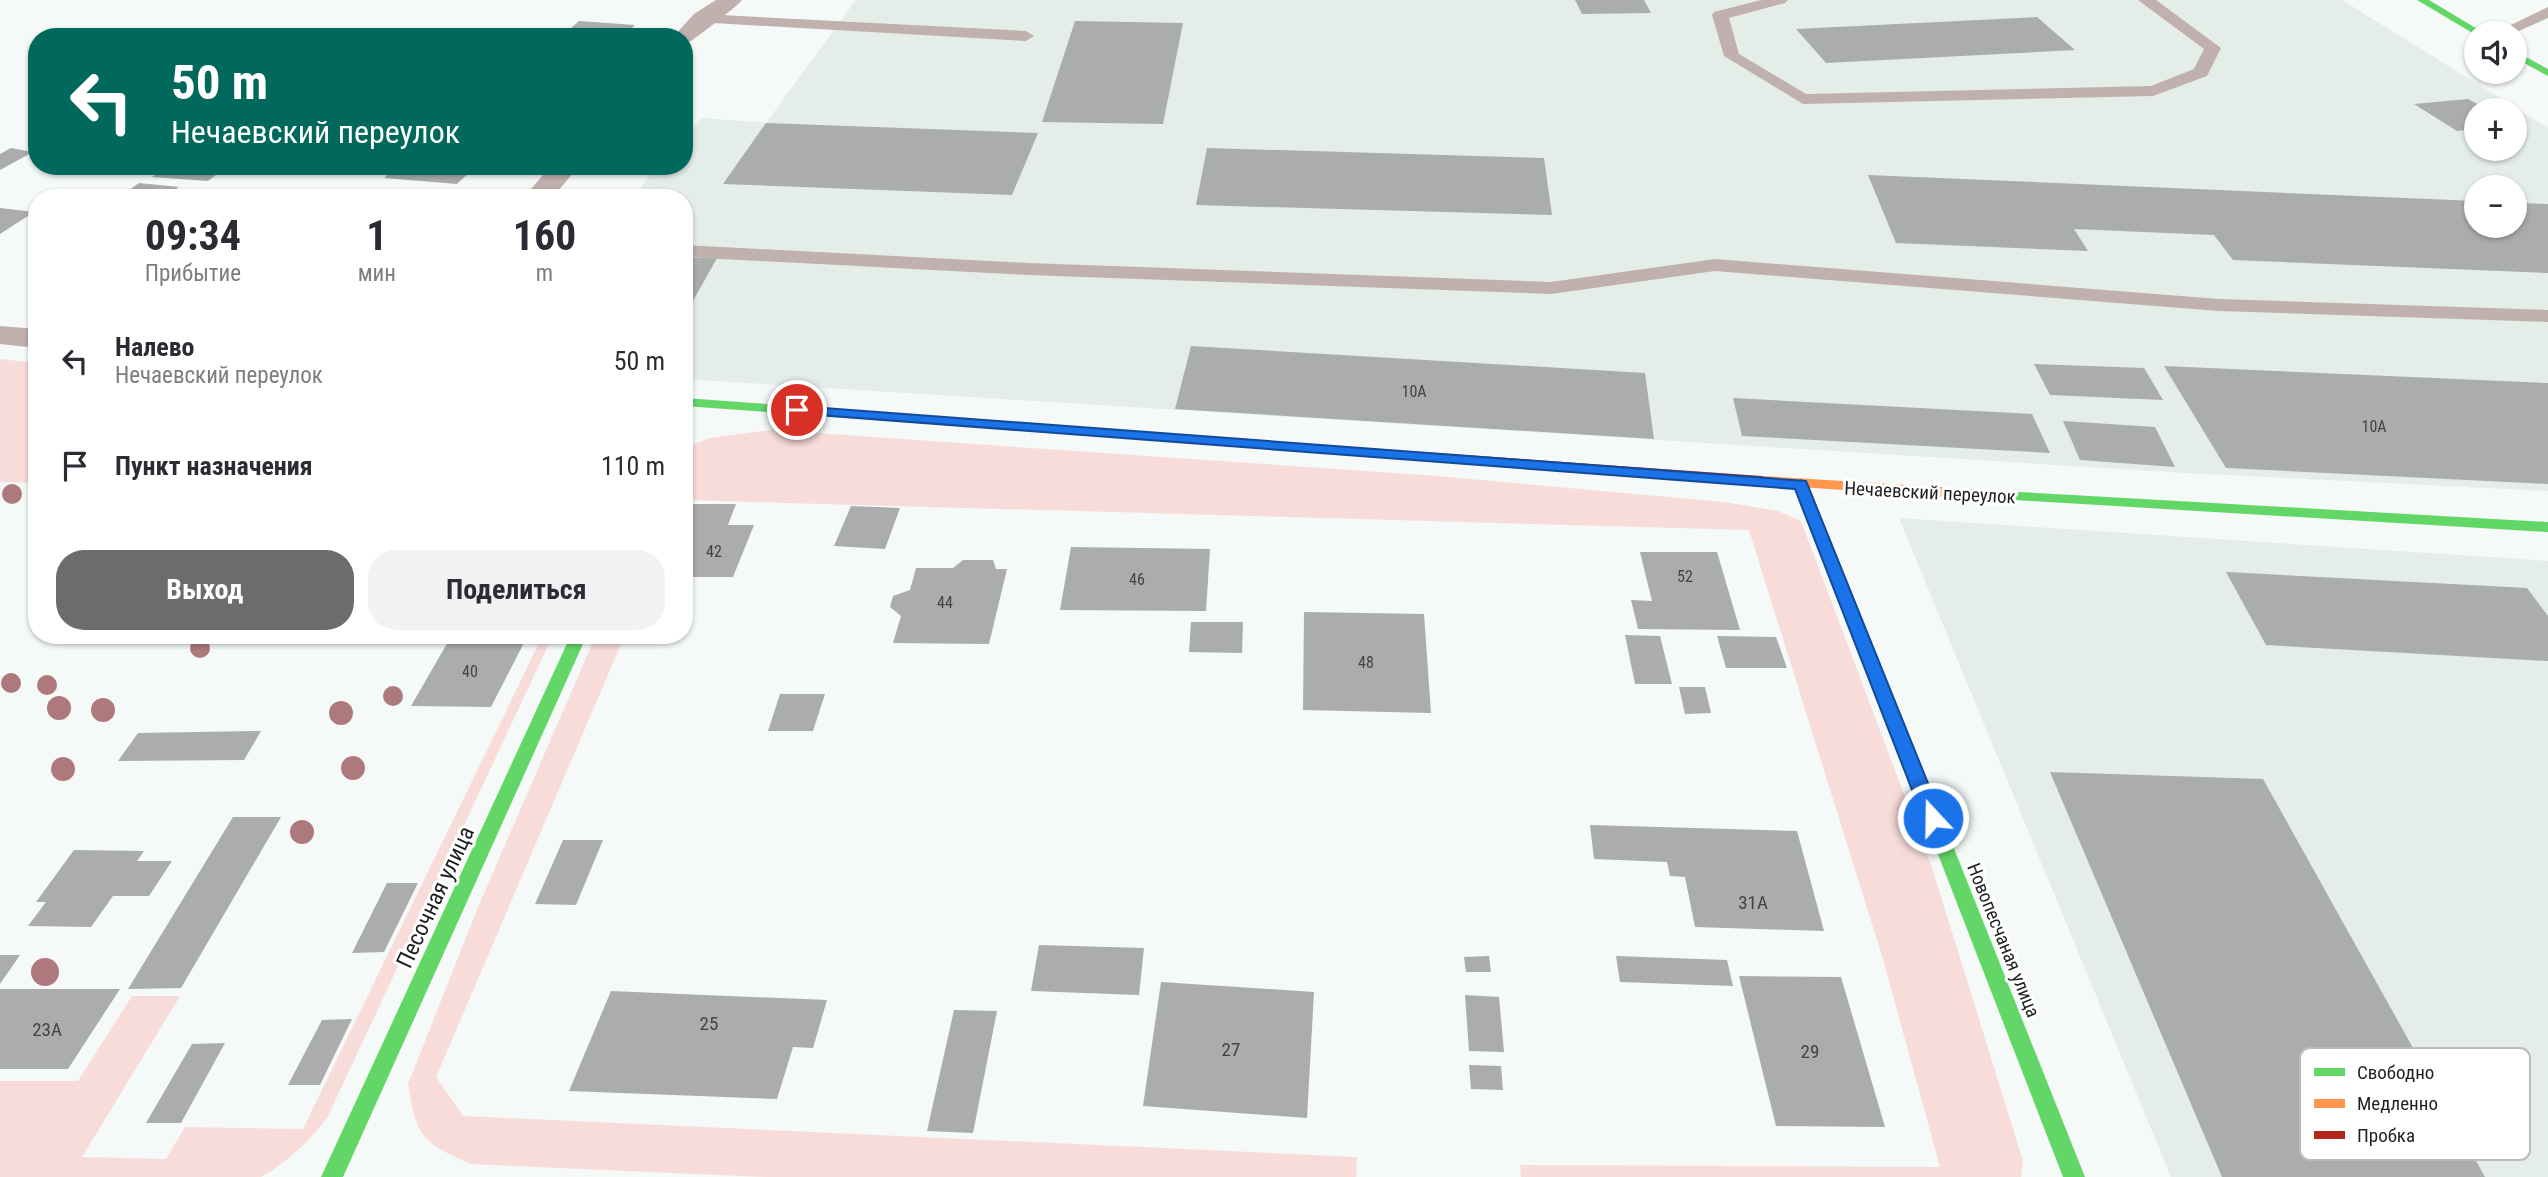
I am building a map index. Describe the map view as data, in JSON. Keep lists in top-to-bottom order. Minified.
{"streets":{"street":["Нечаевский переулок","Песочная улица","Новопесчаная улица"]},"crossings":[["Нечаевский переулок","Новопесчаная улица"]],"house_numbers":["10А","10А","42","52","46","44","48","40","31А","25","23А","27","29"],"legend":["Свободно","Медленно","Пробка"],"page":{"map_buttons":["+","−"],"turn":["50 m","Нечаевский переулок"],"eta":["09:34","Прибытие","1","мин","160","m"],"list":[{"name":"Налево","note":"Нечаевский переулок","value":"50 m"},{"name":"Пункт назначения","value":"110 m"}],"buttons":["Выход","Поделиться"]}}
